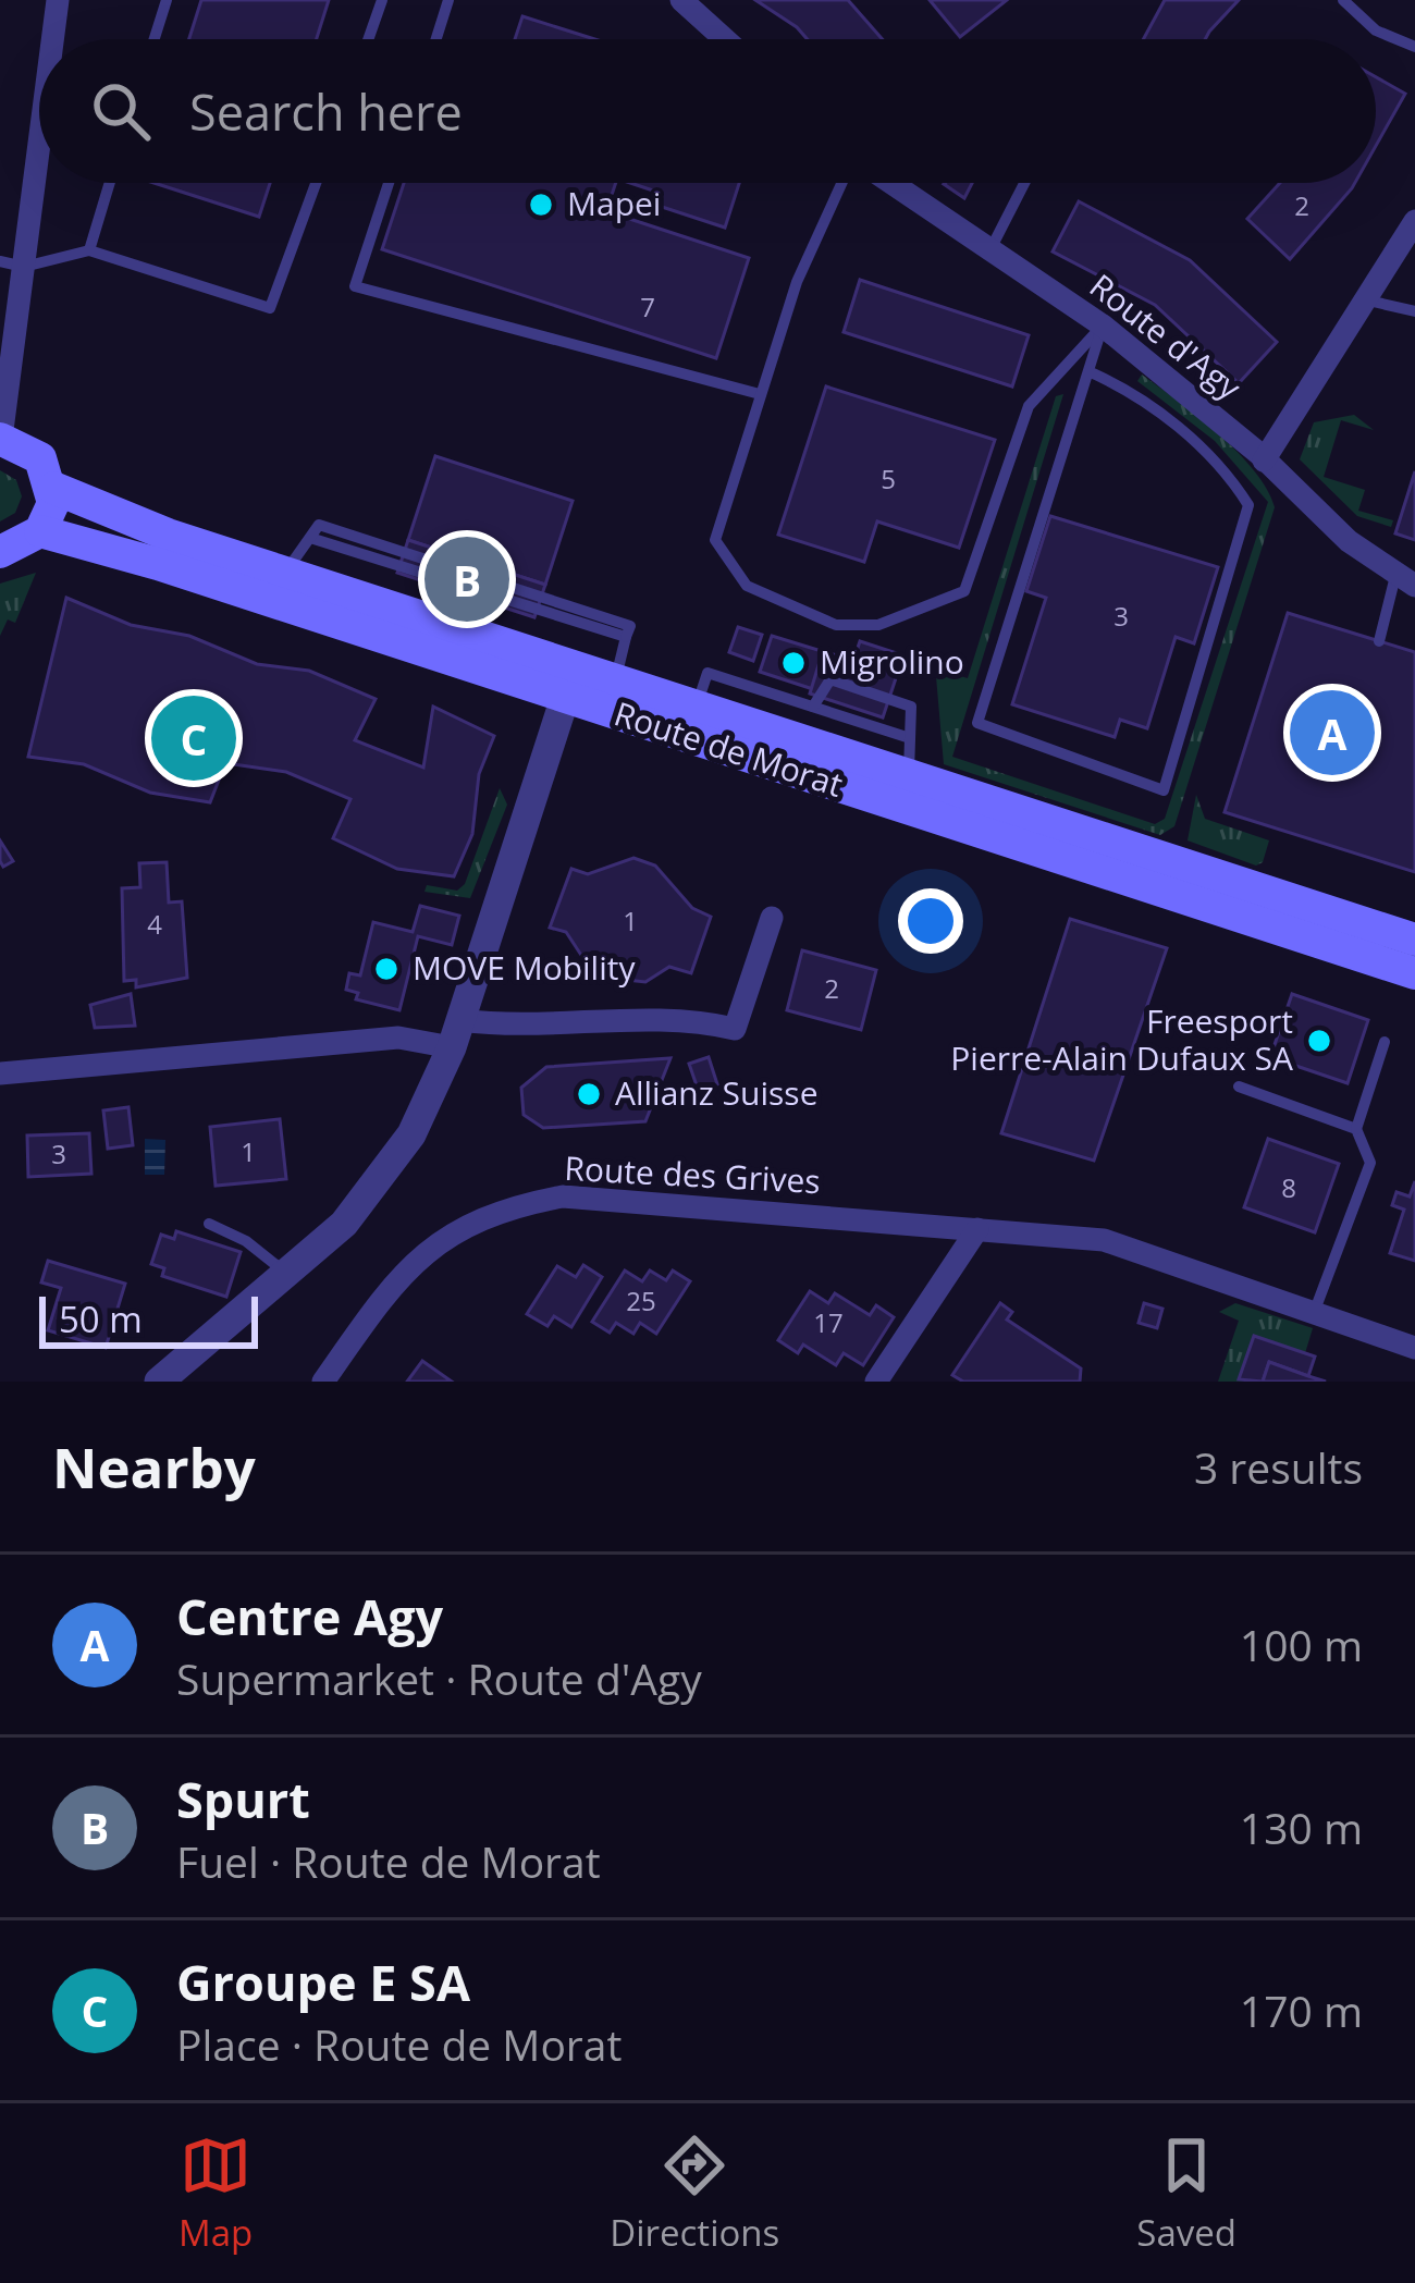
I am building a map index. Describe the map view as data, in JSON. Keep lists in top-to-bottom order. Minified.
{"streets":{"main road":["Route de Morat"],"street":["Route d'Agy","Route des Grives"]},"places":["Mapei","Migrolino","MOVE Mobility","Freesport Pierre-Alain Dufaux SA","Allianz Suisse"],"house_numbers":["2","7","5","3","1","4","2","1","3","8","25","17"],"scale_bar":"50 m","page":{"search":"Search here","pins":["B","A","C"],"scale":"50 m","heading":["Nearby","3 results"],"list":[{"mark":"A","name":"Centre Agy","note":"Supermarket · Route d'Agy","value":"100 m"},{"mark":"B","name":"Spurt","note":"Fuel · Route de Morat","value":"130 m"},{"mark":"C","name":"Groupe E SA","note":"Place · Route de Morat","value":"170 m"}],"nav":["Map","Directions","Saved"]}}
